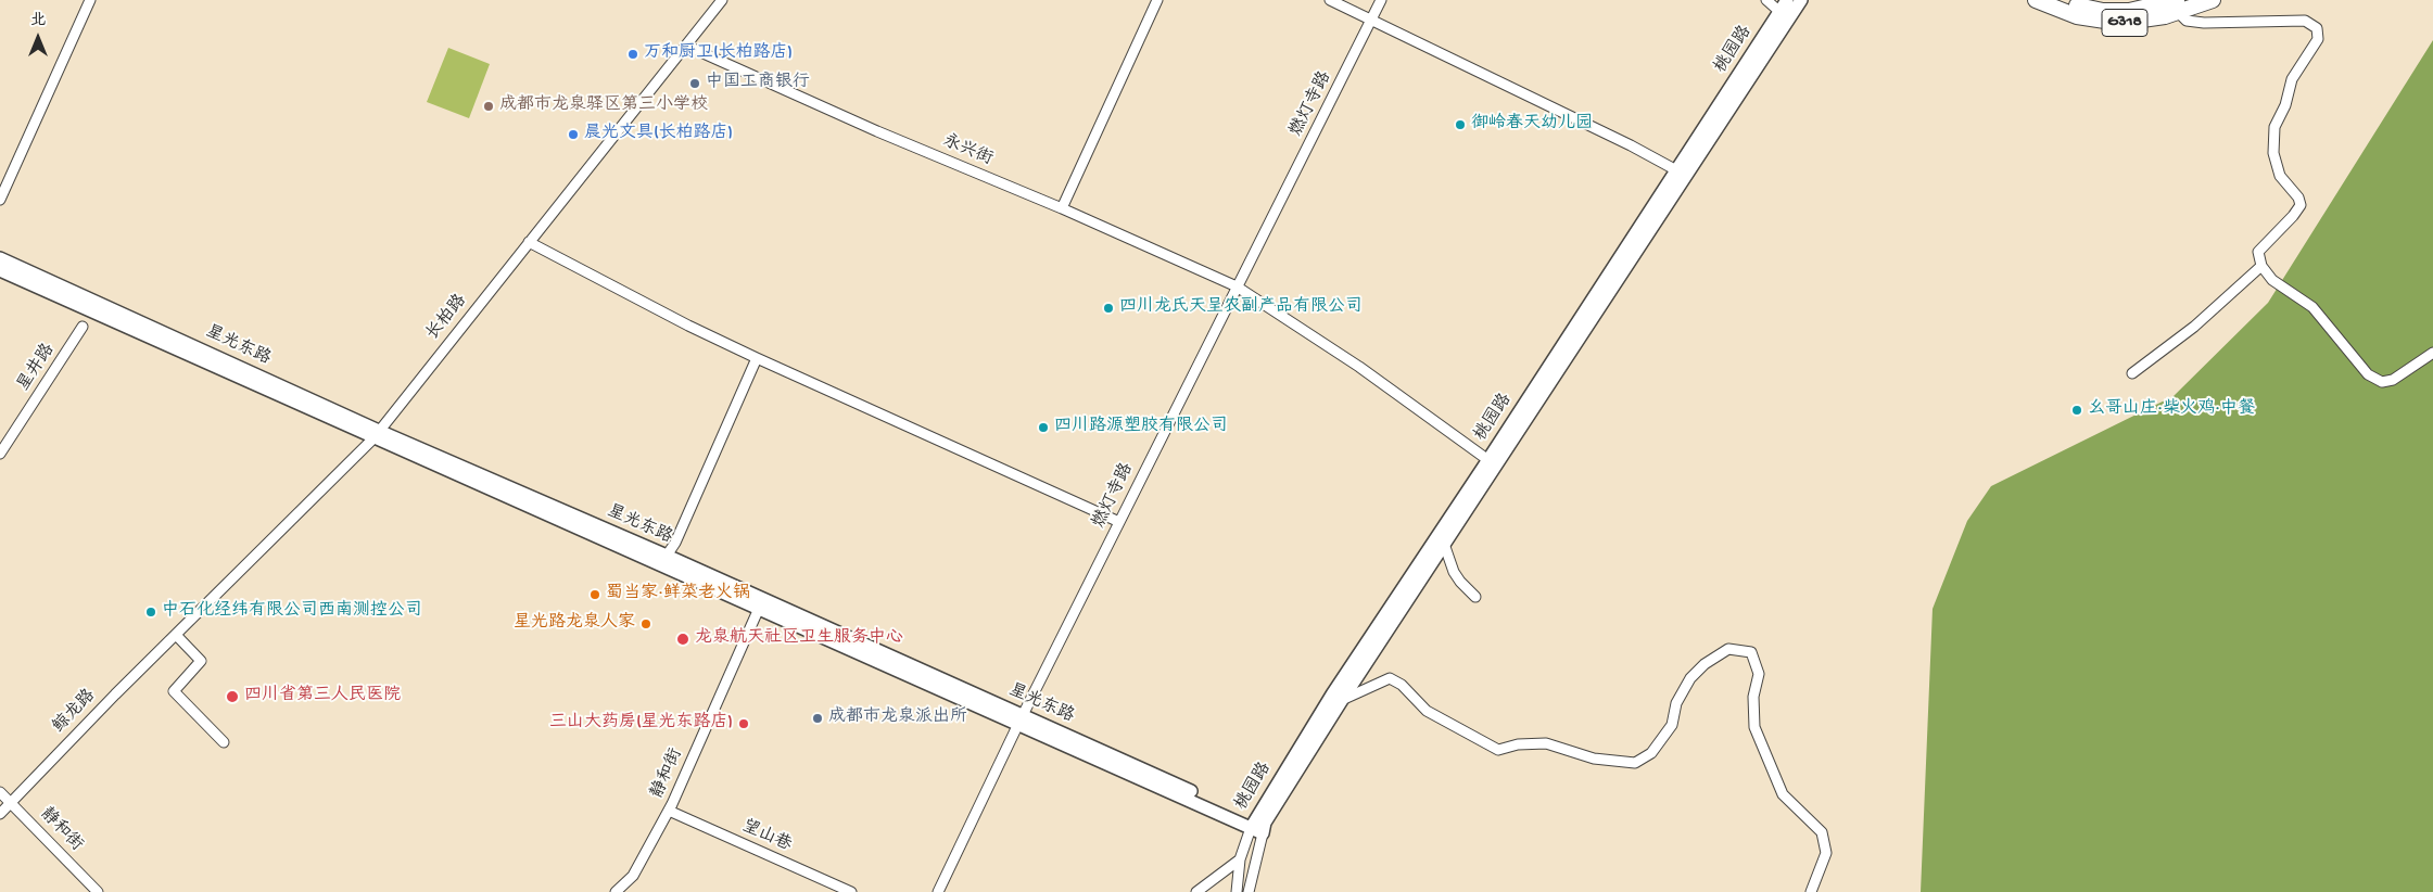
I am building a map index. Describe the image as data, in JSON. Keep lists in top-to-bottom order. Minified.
{"streets":{"highway":["G318"],"main road":["桃园路","星光东路"],"street":["燃灯寺路","永兴街","长柏路","星井路","鲸龙路","静和街","望山巷"]},"crossings":[["桃园路","永兴街"],["桃园路","星光东路"],["燃灯寺路","永兴街"],["燃灯寺路","星光东路"],["永兴街","长柏路"],["长柏路","星光东路"],["长柏路","鲸龙路"],["星光东路","静和街"],["鲸龙路","静和街"],["静和街","望山巷"]],"places":["万和厨卫(长柏路店)","中国工商银行","成都市龙泉驿区第三小学校","御岭春天幼儿园","晨光文具(长柏路店)","四川龙氏天呈农副产品有限公司","幺哥山庄·柴火鸡·中餐","四川路源塑胶有限公司","蜀当家·鲜菜老火锅","中石化经纬有限公司西南测控公司","星光路龙泉人家","龙泉航天社区卫生服务中心","四川省第三人民医院","成都市龙泉派出所","三山大药房(星光东路店)"],"north":"top"}
